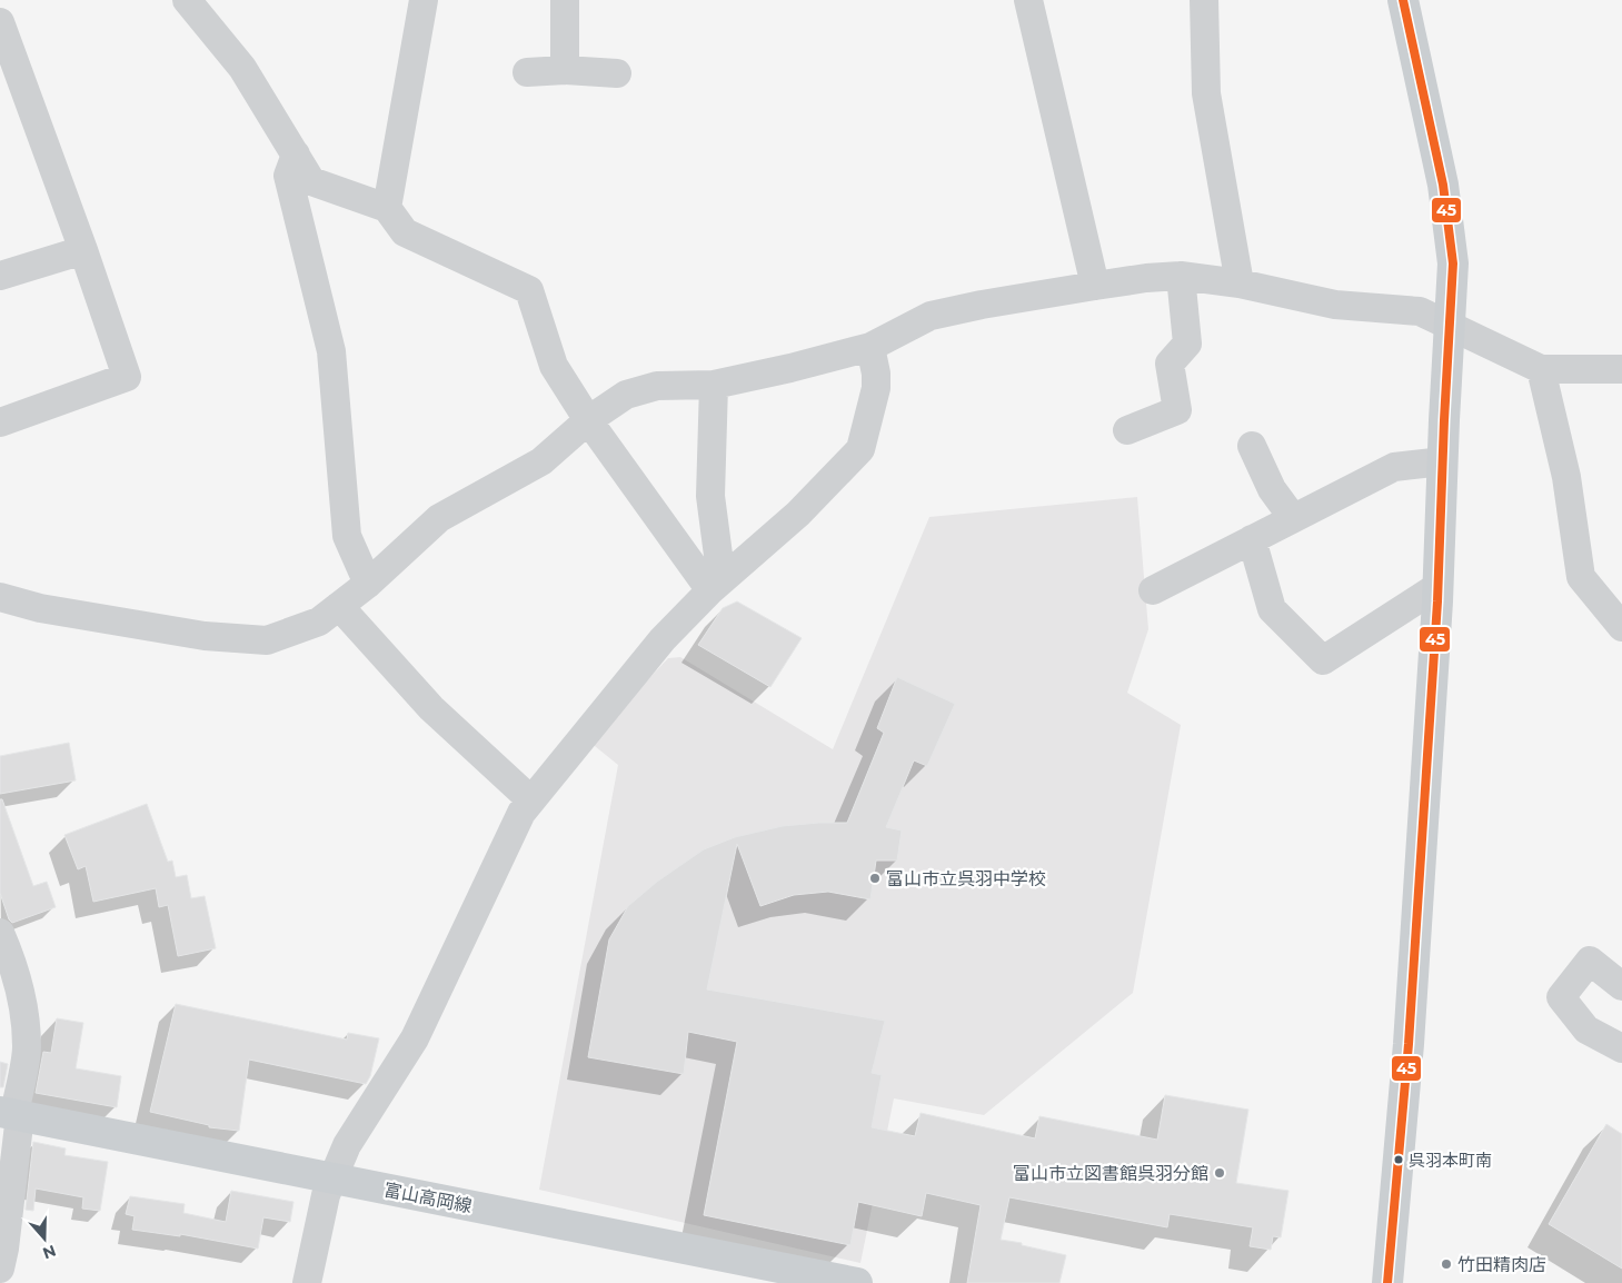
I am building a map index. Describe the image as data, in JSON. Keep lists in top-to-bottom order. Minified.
{"streets":{"main road":["富山高岡線"]},"places":["富山市立呉羽中学校","呉羽本町南","富山市立図書館呉羽分館","竹田精肉店"],"lines":["transit line 45"],"north":"bottom"}
